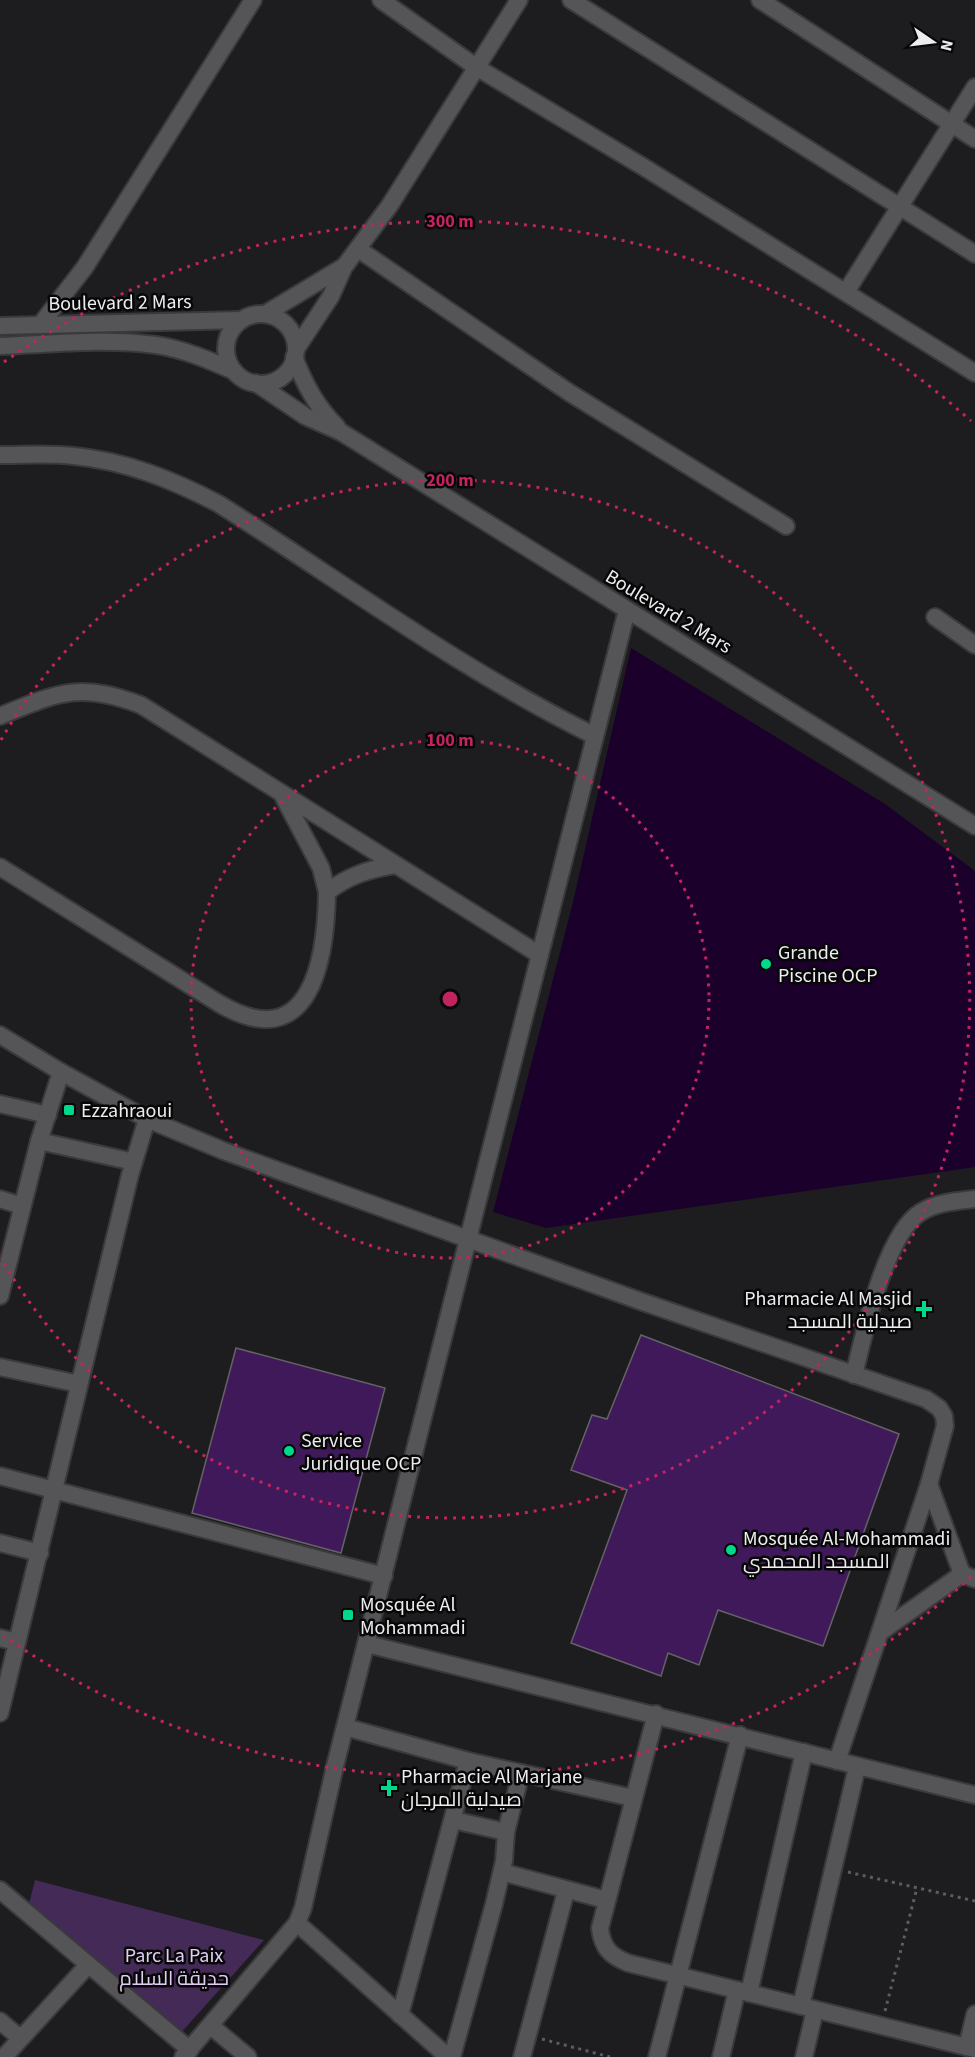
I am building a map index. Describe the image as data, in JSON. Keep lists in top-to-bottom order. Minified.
{"streets":{"street":["Boulevard 2 Mars"]},"parks":["Parc La Paix حديقة السلام"],"places":{"other":["Grande Piscine OCP","Service Juridique OCP","Mosquée Al-Mohammadi المسجد المحمدي"],"transit":["Ezzahraoui","Mosquée Al Mohammadi"],"health":["Pharmacie Al Masjid صيدلية المسجد","Pharmacie Al Marjane صيدلية المرجان"]},"north":"right","rings":["300 m","200 m","100 m"]}
